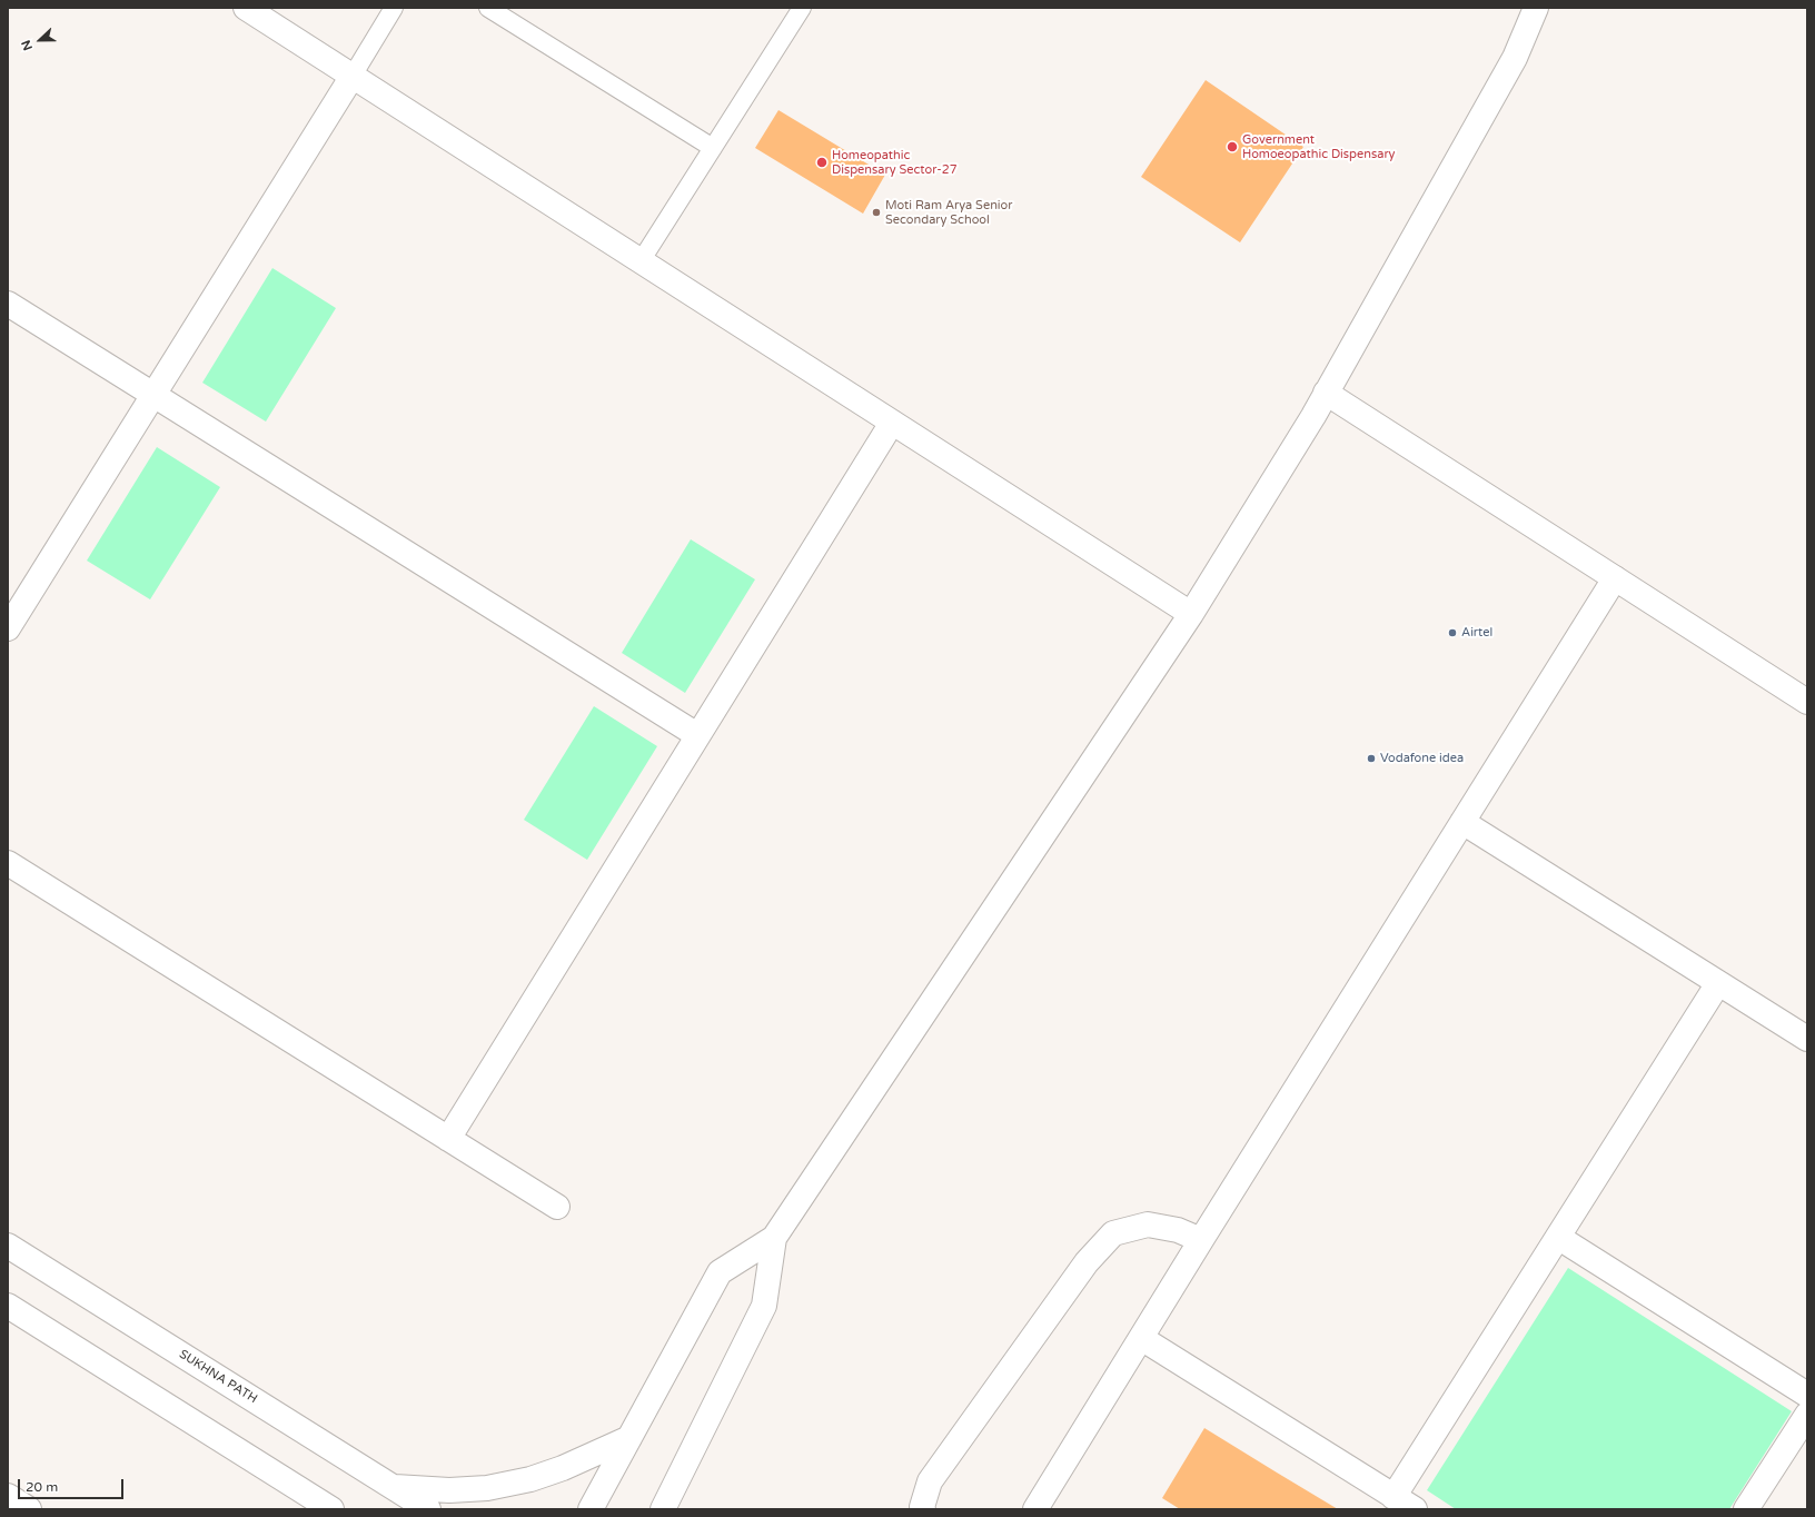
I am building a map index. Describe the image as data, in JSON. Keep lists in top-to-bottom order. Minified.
{"streets":{"street":["SUKHNA PATH"]},"places":["Government Homoeopathic Dispensary","Homeopathic Dispensary Sector-27","Moti Ram Arya Senior Secondary School","Airtel","Vodafone idea"],"scale_bar":"20 m","north":"left"}
